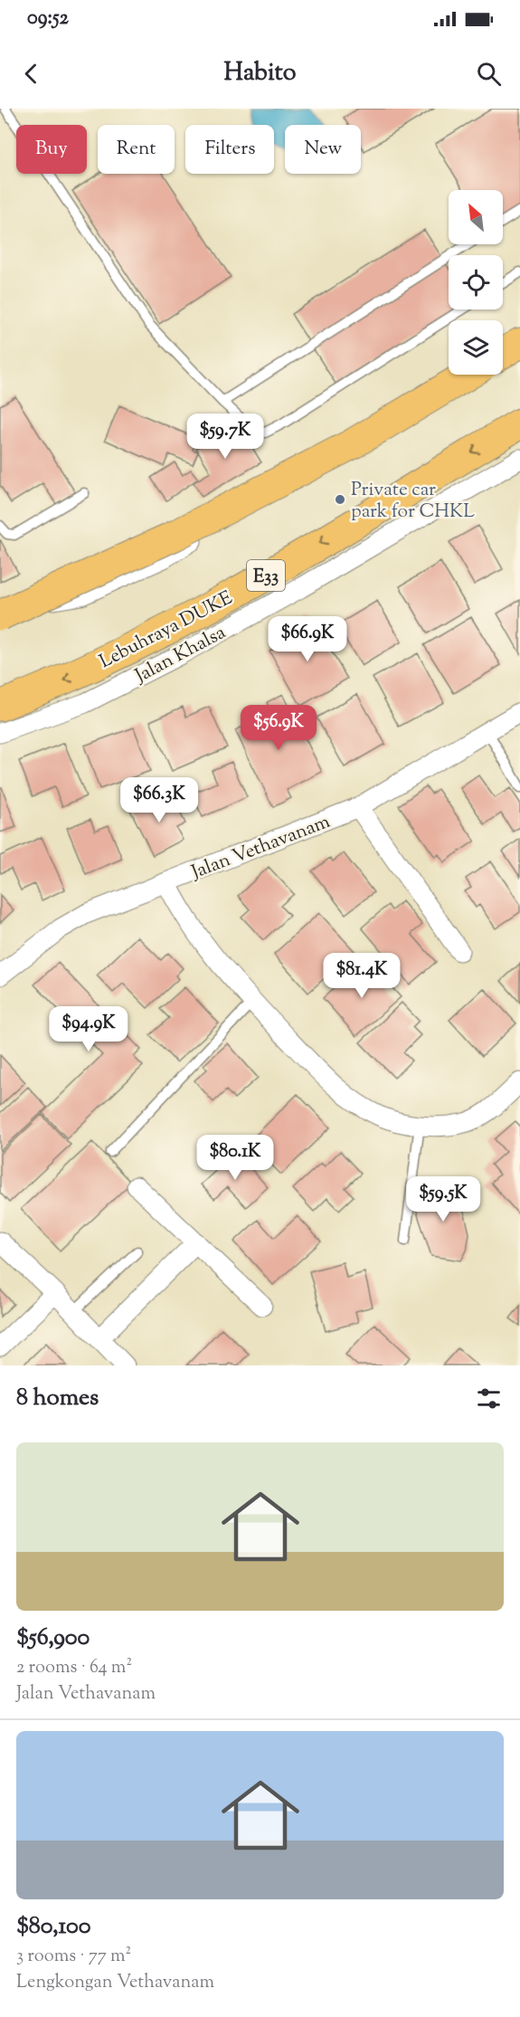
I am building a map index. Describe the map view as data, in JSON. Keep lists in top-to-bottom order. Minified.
{"streets":{"highway":["E33","Lebuhraya DUKE"],"street":["Jalan Khalsa","Jalan Vethavanam"]},"places":["Private car park for CHKL"],"north":"top left","page":{"status":"09:52","header":"Habito","chip":["Buy","Rent","Filters","New"],"price":["$59.7K","$66.9K","$56.9K","$66.3K","$81.4K","$94.9K","$80.1K","$59.5K"],"heading":"8 homes","list":[{"name":"$56,900","note":"2 rooms · 64 m² · Jalan Vethavanam"},{"name":"$80,100","note":"3 rooms · 77 m² · Lengkongan Vethavanam"}]}}
